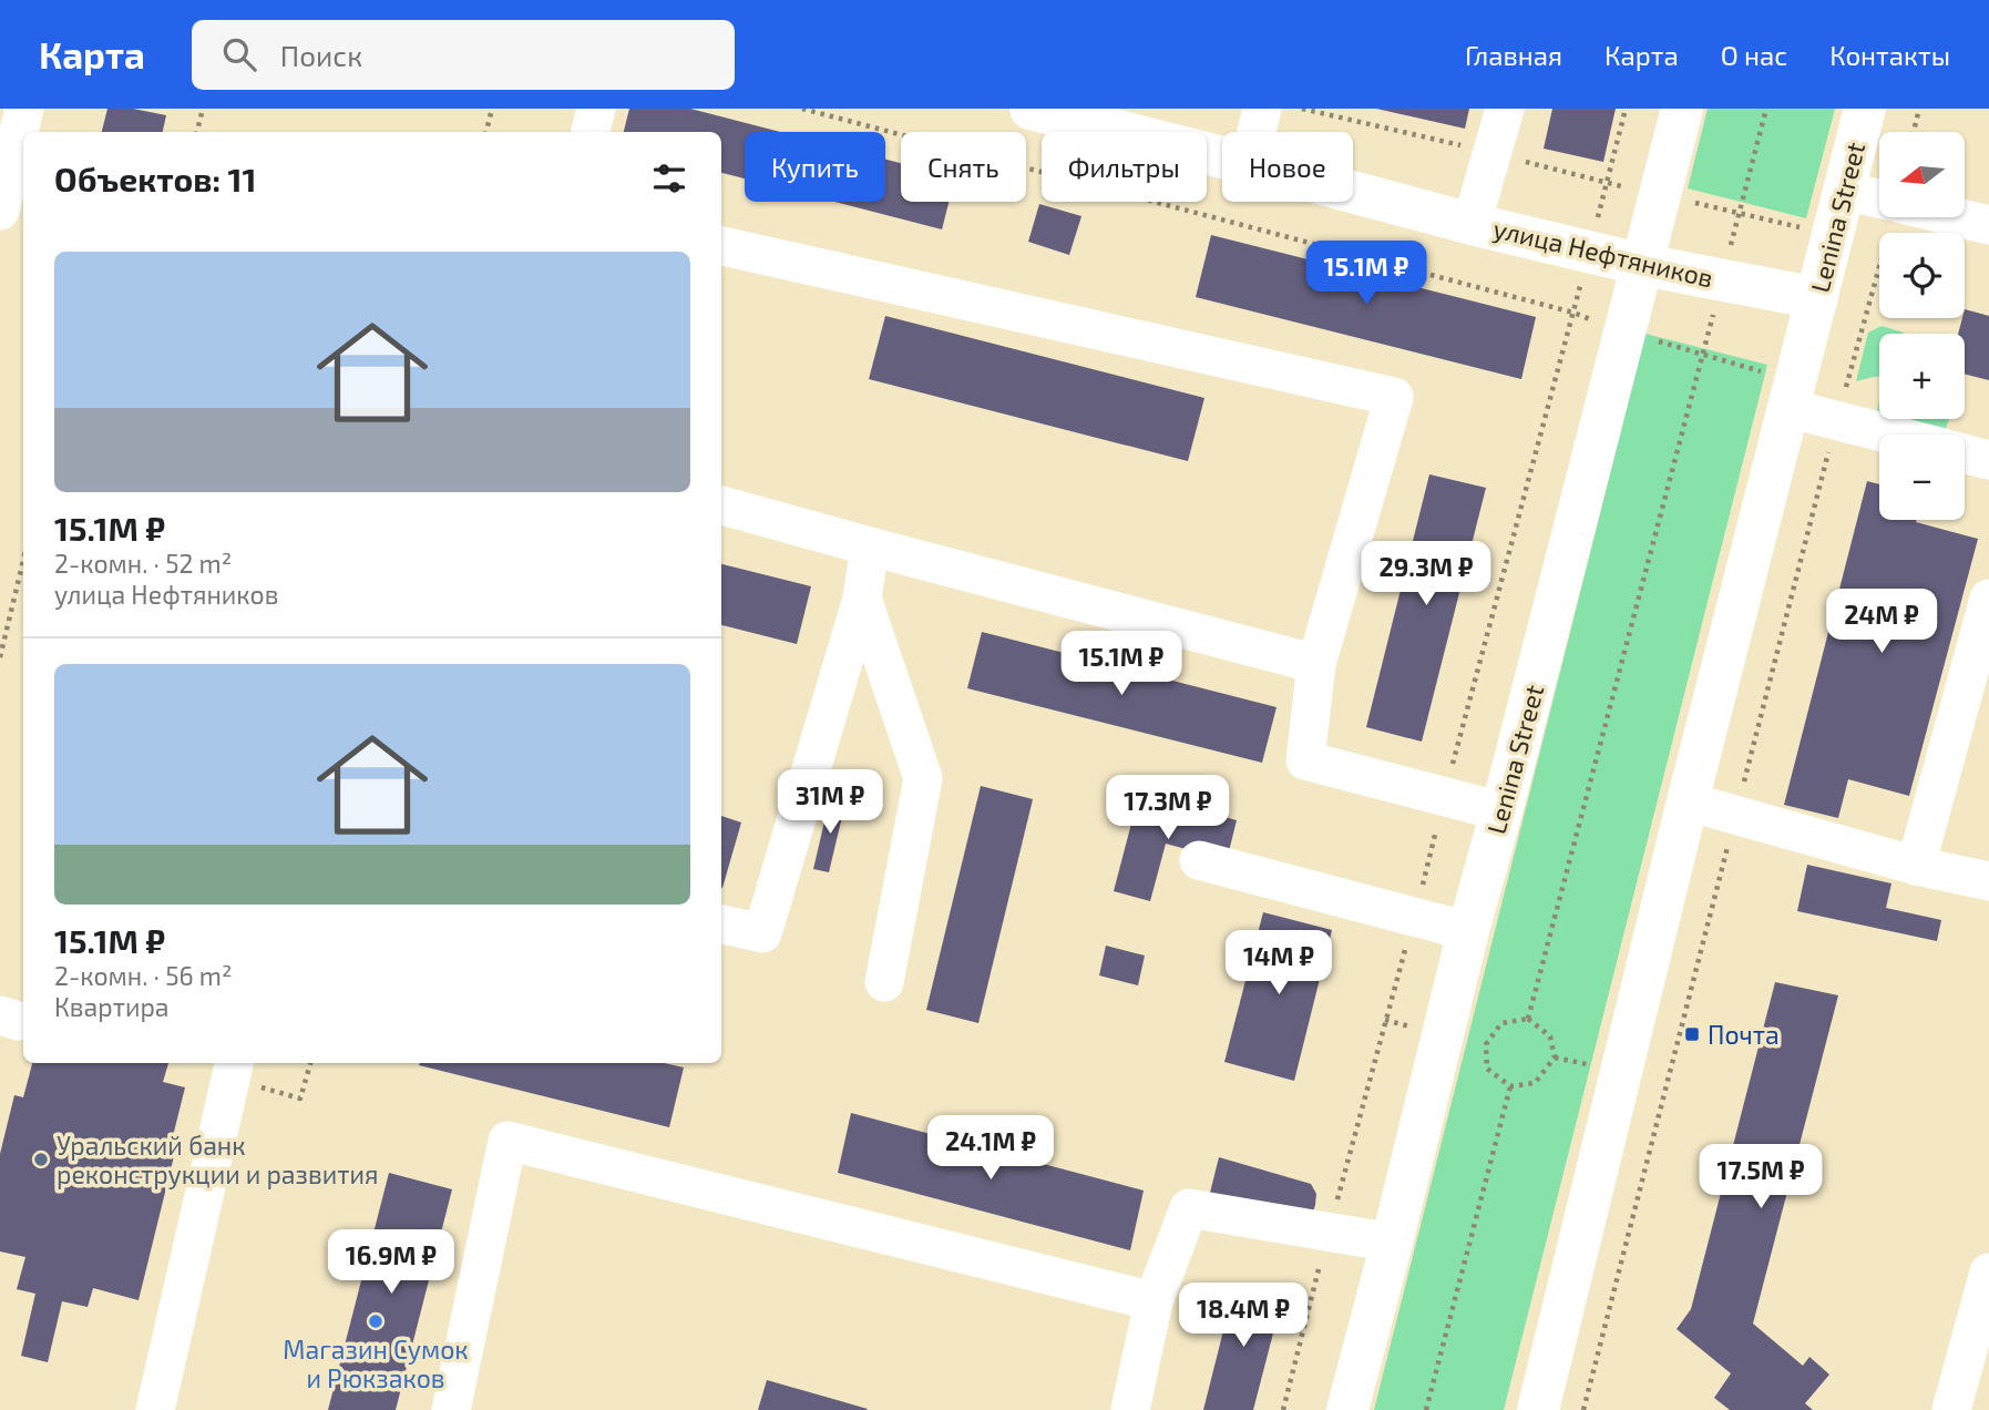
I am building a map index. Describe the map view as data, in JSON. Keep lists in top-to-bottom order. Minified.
{"streets":{"main road":["Lenina Street","улица Нефтяников"]},"crossings":[["Lenina Street","улица Нефтяников"]],"places":{"transit":["Почта"],"other":["Уральский банк реконструкции и развития","Магазин Сумок и Рюкзаков"]},"north":"left","page":{"header":"Карта","search":"Поиск","nav":["Главная","Карта","О нас","Контакты"],"map_buttons":["+","−"],"chip":["Купить","Снять","Фильтры","Новое"],"heading":"Объектов: 11","list":[{"name":"15.1M ₽","note":"2-комн. · 52 m² · улица Нефтяников"},{"name":"15.1M ₽","note":"2-комн. · 56 m² · Квартира"}],"price":["15.1M ₽","29.3M ₽","24M ₽","15.1M ₽","31M ₽","17.3M ₽","14M ₽","24.1M ₽","17.5M ₽","16.9M ₽","18.4M ₽"]}}
